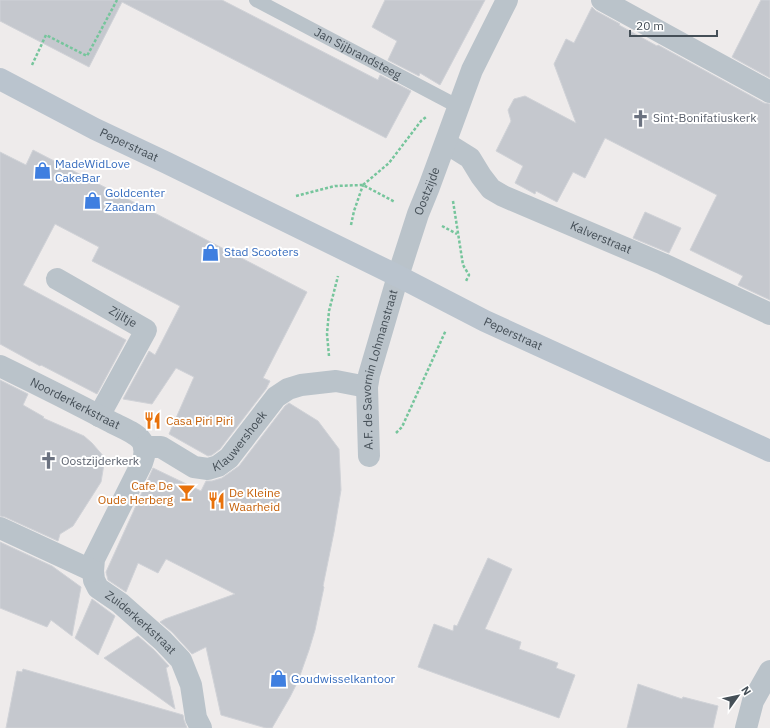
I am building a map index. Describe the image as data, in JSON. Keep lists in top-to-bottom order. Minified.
{"streets":{"street":["Peperstraat","Oostzijde","Kalverstraat","Zijltje","A.F. de Savornin Lohmanstraat","Noorderkerkstraat","Klauwershoek","Zuiderkerkstraat"],"lane":["Jan Sijbrandsteeg"]},"crossings":[["Jan Sijbrandsteeg","Oostzijde"],["Peperstraat","Oostzijde"],["Peperstraat","A.F. de Savornin Lohmanstraat"],["Oostzijde","Kalverstraat"],["Oostzijde","A.F. de Savornin Lohmanstraat"],["Zijltje","Noorderkerkstraat"],["A.F. de Savornin Lohmanstraat","Klauwershoek"],["Noorderkerkstraat","Klauwershoek"]],"places":{"church":["Sint-Bonifatiuskerk","Oostzijderkerk"],"shop":["MadeWidLove CakeBar","Goldcenter Zaandam","Stad Scooters","Goudwisselkantoor"],"restaurant":["Casa Piri Piri","De Kleine Waarheid"],"bar":["Cafe De Oude Herberg"]},"scale_bar":"20 m","north":"top right"}
